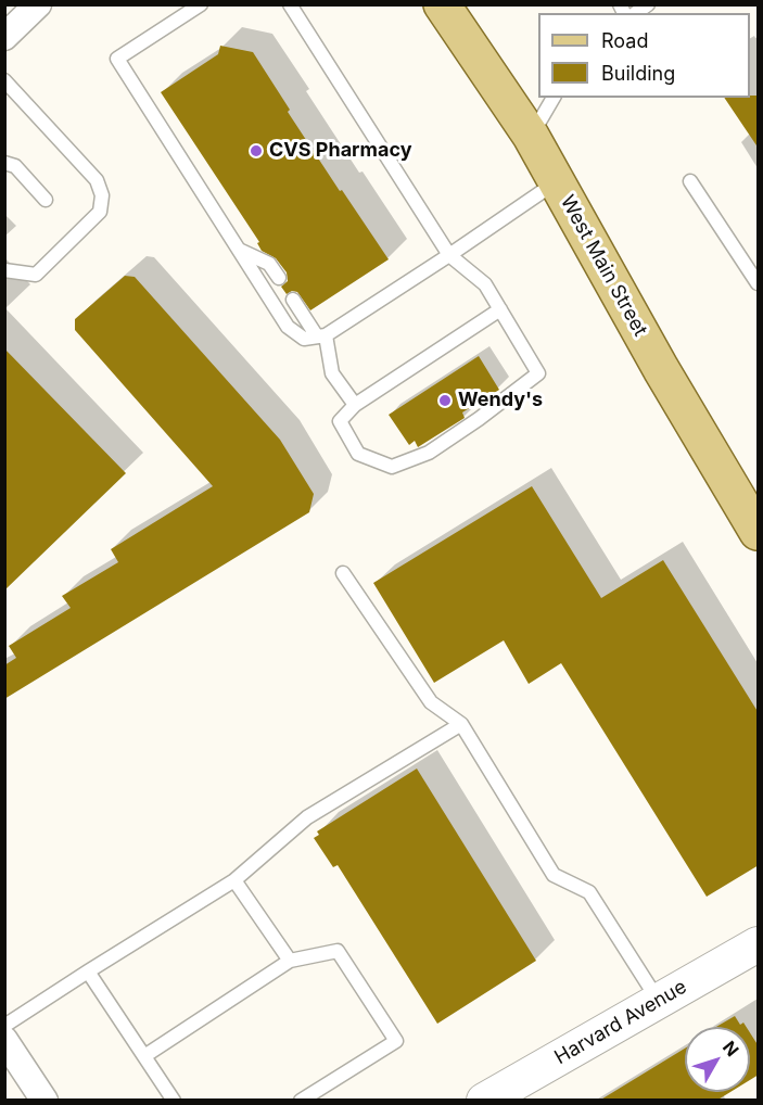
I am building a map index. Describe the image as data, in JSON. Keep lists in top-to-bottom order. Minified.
{"streets":{"main road":["West Main Street"],"street":["Harvard Avenue"]},"places":["CVS Pharmacy","Wendy's"],"legend":["Road","Building"],"north":"top right"}
